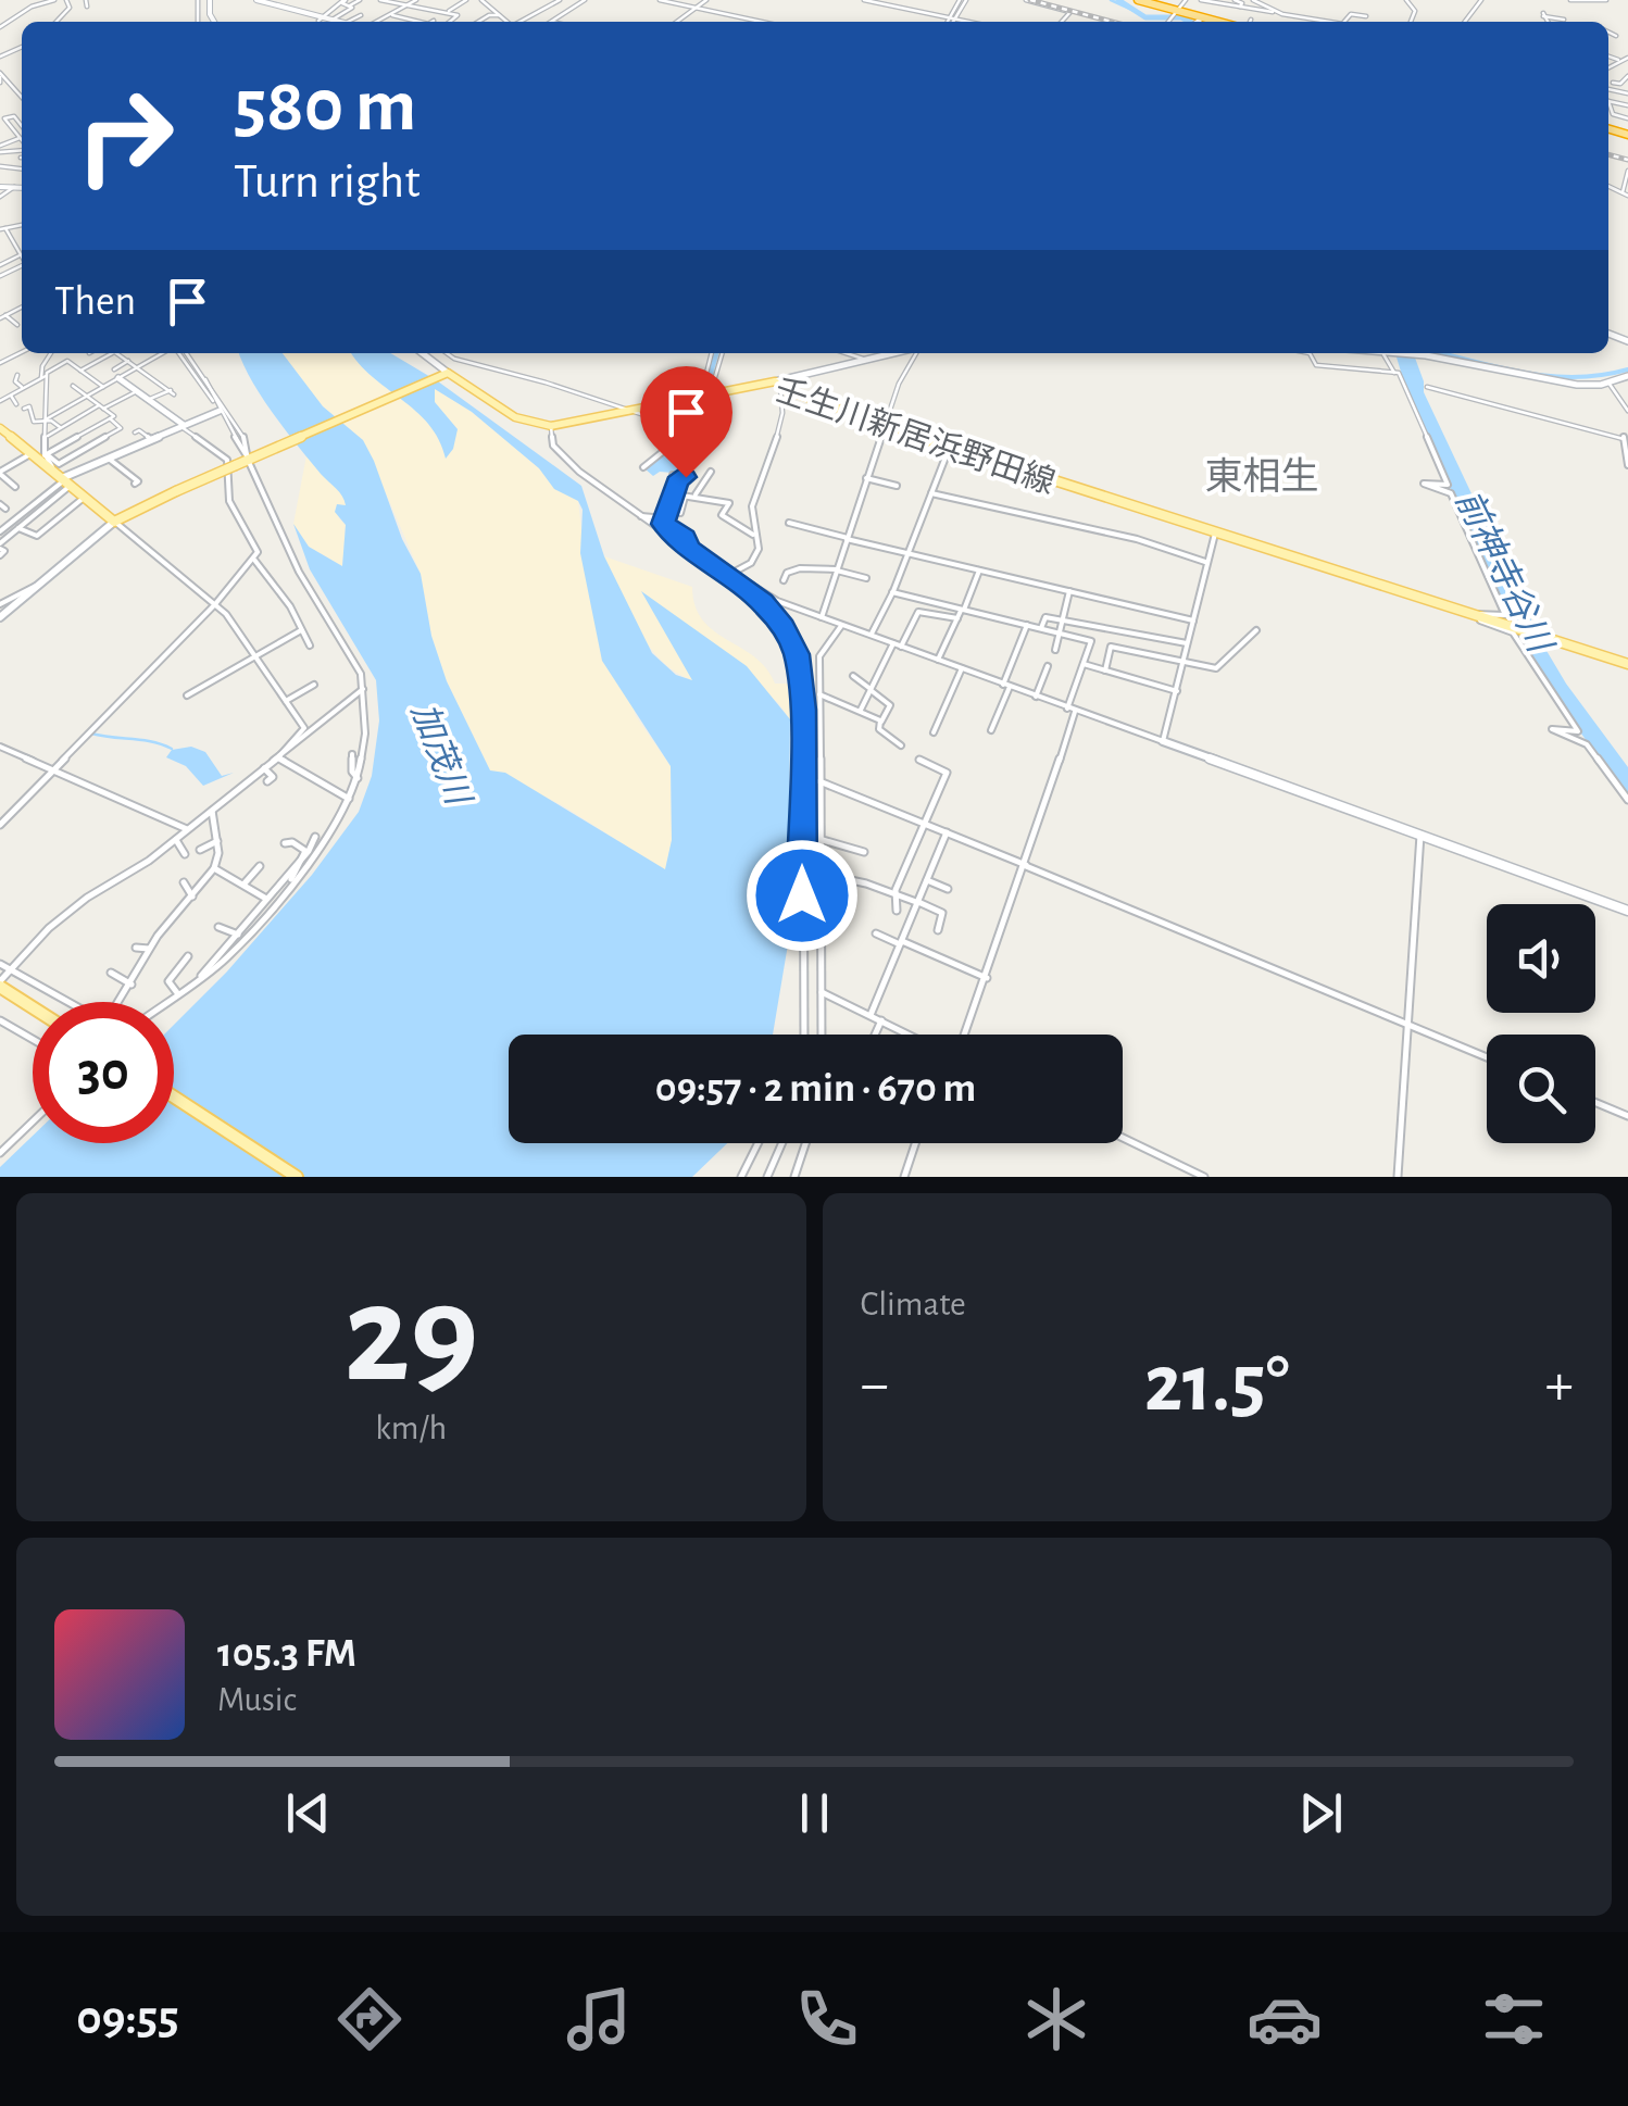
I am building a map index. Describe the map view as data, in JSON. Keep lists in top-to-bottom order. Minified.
{"streets":{"main road":["壬生川新居浜野田線"]},"districts":["東相生"],"water":["前神寺谷川","加茂川"],"page":{"turn":["580 m","Turn right"],"then":"Then","limit":"30","trip":"09:57 · 2 min · 670 m","tile":[["29","km/h"],"Climate"],"heat":["−","21.5°","+"],"song":["105.3 FM","Music"],"tabs":"09:55"}}
